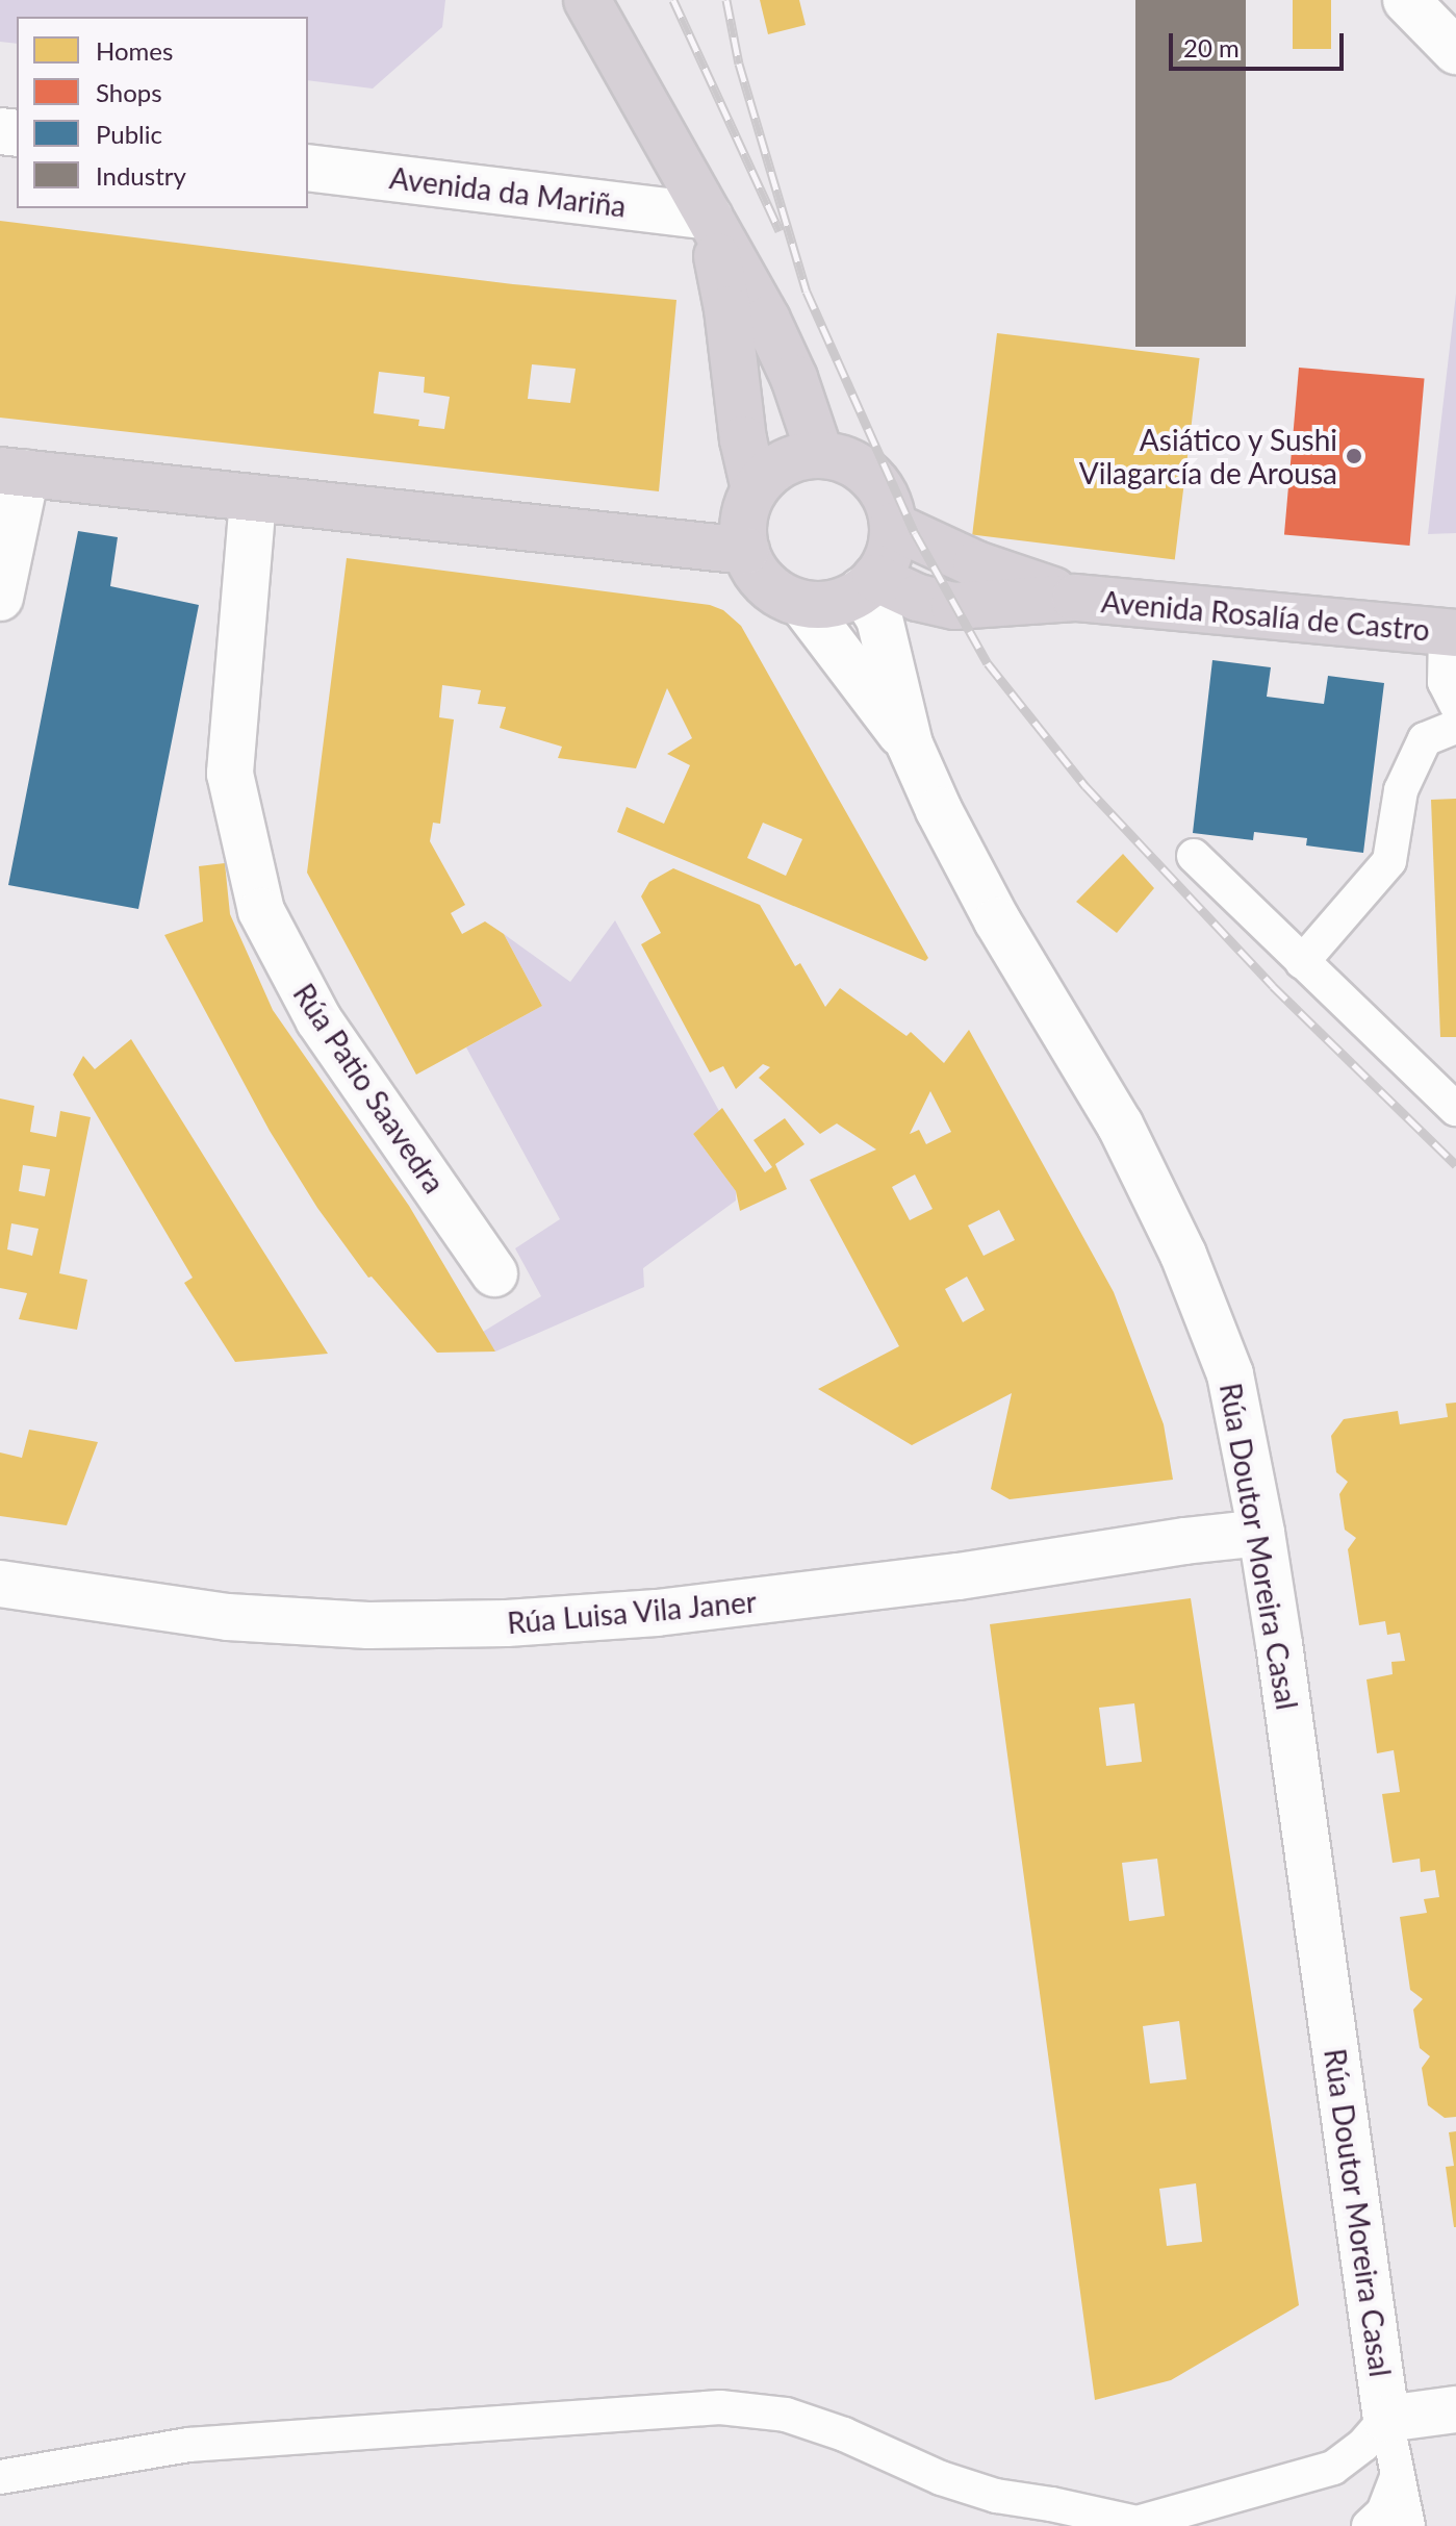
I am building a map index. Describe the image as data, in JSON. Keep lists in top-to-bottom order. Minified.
{"streets":{"main road":["Avenida Rosalía de Castro"],"street":["Avenida da Mariña","Rúa Patio Saavedra","Rúa Doutor Moreira Casal","Rúa Luisa Vila Janer"]},"crossings":[["Rúa Doutor Moreira Casal","Rúa Luisa Vila Janer"]],"places":["Asiático y Sushi Vilagarcía de Arousa"],"legend":["Homes","Shops","Public","Industry"],"scale_bar":"20 m"}
